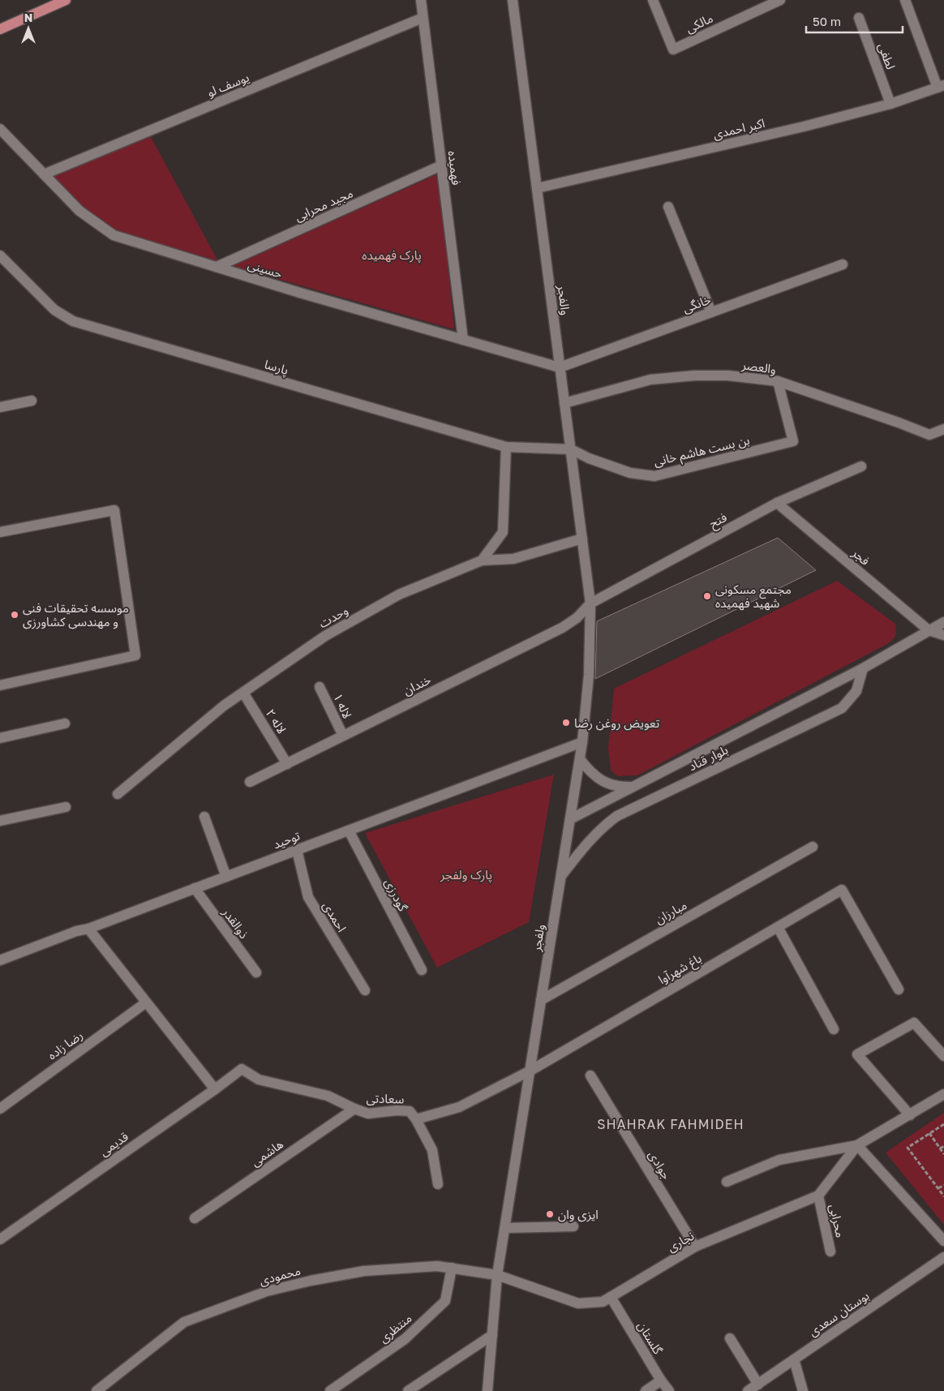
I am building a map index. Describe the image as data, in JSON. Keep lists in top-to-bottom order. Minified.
{"streets":{"street":["مالکی","لطفی","یوسف لو","اکبر احمدی","فهمیده","مجید محرابی","حسینی","والفجر","خانگی","پارسا","والعصر","بن بست هاشم خانی","فتح","فجر","وحدت","خندان","لاله ۱","لاله ۲","بلوار قناد","توحید","گودرزی","مبارزان","احمدی","ذوالقدر","ولفجر","باغ شهرآوا","رضا زاده","سعادتی","قدیمی","هاشمی","جوادی","محرابی","نجاری","محمودی","بوستان سعدی","منتظری","گلستان"]},"crossings":[["لطفی","اکبر احمدی"],["یوسف لو","فهمیده"],["یوسف لو","حسینی"],["اکبر احمدی","والفجر"],["فهمیده","مجید محرابی"],["فهمیده","حسینی"],["مجید محرابی","حسینی"],["حسینی","والفجر"],["حسینی","خانگی"],["والفجر","خانگی"],["والفجر","پارسا"],["والفجر","والعصر"],["والفجر","بن بست هاشم خانی"],["والفجر","فتح"],["والفجر","خندان"],["والفجر","ولفجر"],["پارسا","بن بست هاشم خانی"],["والعصر","بن بست هاشم خانی"],["فتح","فجر"],["فتح","خندان"],["فتح","ولفجر"],["فجر","بلوار قناد"],["وحدت","لاله ۲"],["خندان","لاله ۱"],["خندان","لاله ۲"],["خندان","ولفجر"],["بلوار قناد","ولفجر"],["توحید","گودرزی"],["توحید","احمدی"],["توحید","ذوالقدر"],["توحید","ولفجر"],["مبارزان","ولفجر"],["ولفجر","باغ شهرآوا"],["ولفجر","نجاری"],["ولفجر","محمودی"],["باغ شهرآوا","سعادتی"],["سعادتی","قدیمی"],["سعادتی","هاشمی"],["جوادی","نجاری"],["محرابی","نجاری"],["نجاری","محمودی"],["نجاری","گلستان"],["محمودی","منتظری"]],"districts":["SHAHRAK FAHMIDEH"],"parks":["پارک فهمیده","پارک ولفجر"],"places":["مجتمع مسکونی شهید فهمیده","موسسه تحقیقات فنی و مهندسی کشاورزی","تعویض روغن رضا","ایزی وان"],"scale_bar":"50 m","north":"top"}
